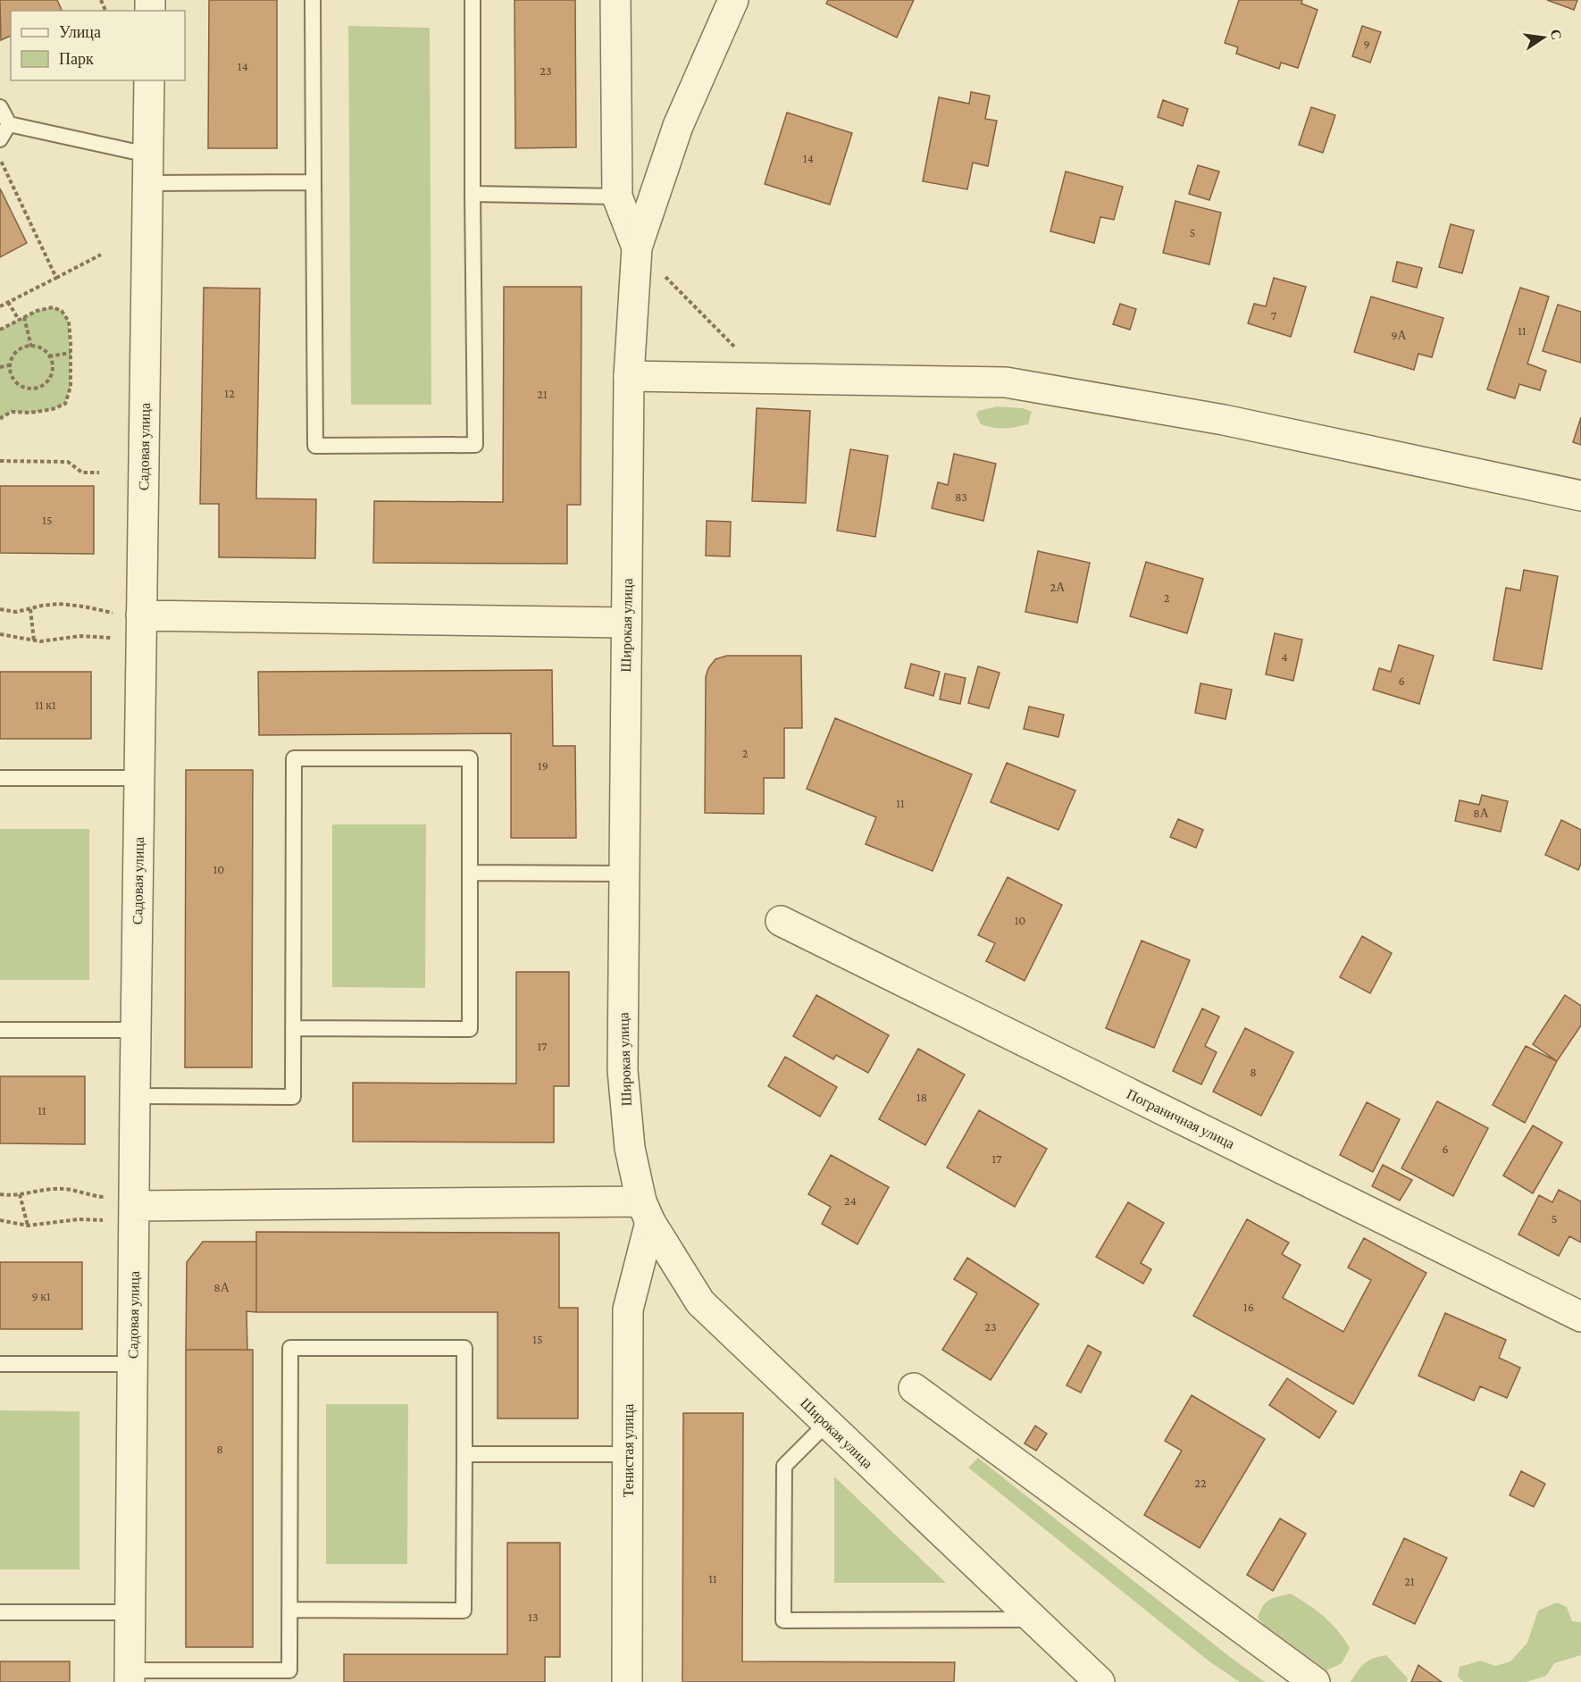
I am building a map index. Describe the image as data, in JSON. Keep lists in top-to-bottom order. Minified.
{"streets":{"street":["Садовая улица","Широкая улица","Пограничная улица","Тенистая улица"]},"crossings":[["Широкая улица","Тенистая улица"]],"house_numbers":["9","14","23","14","5","7","11","9А","12","21","83","15","2А","2","4","6","11 к1","2","19","11","8А","10","10","17","8","18","11","6","17","24","5","8А","9 к1","16","23","15","8","22","11","21","13"],"legend":["Улица","Парк"],"north":"right"}
